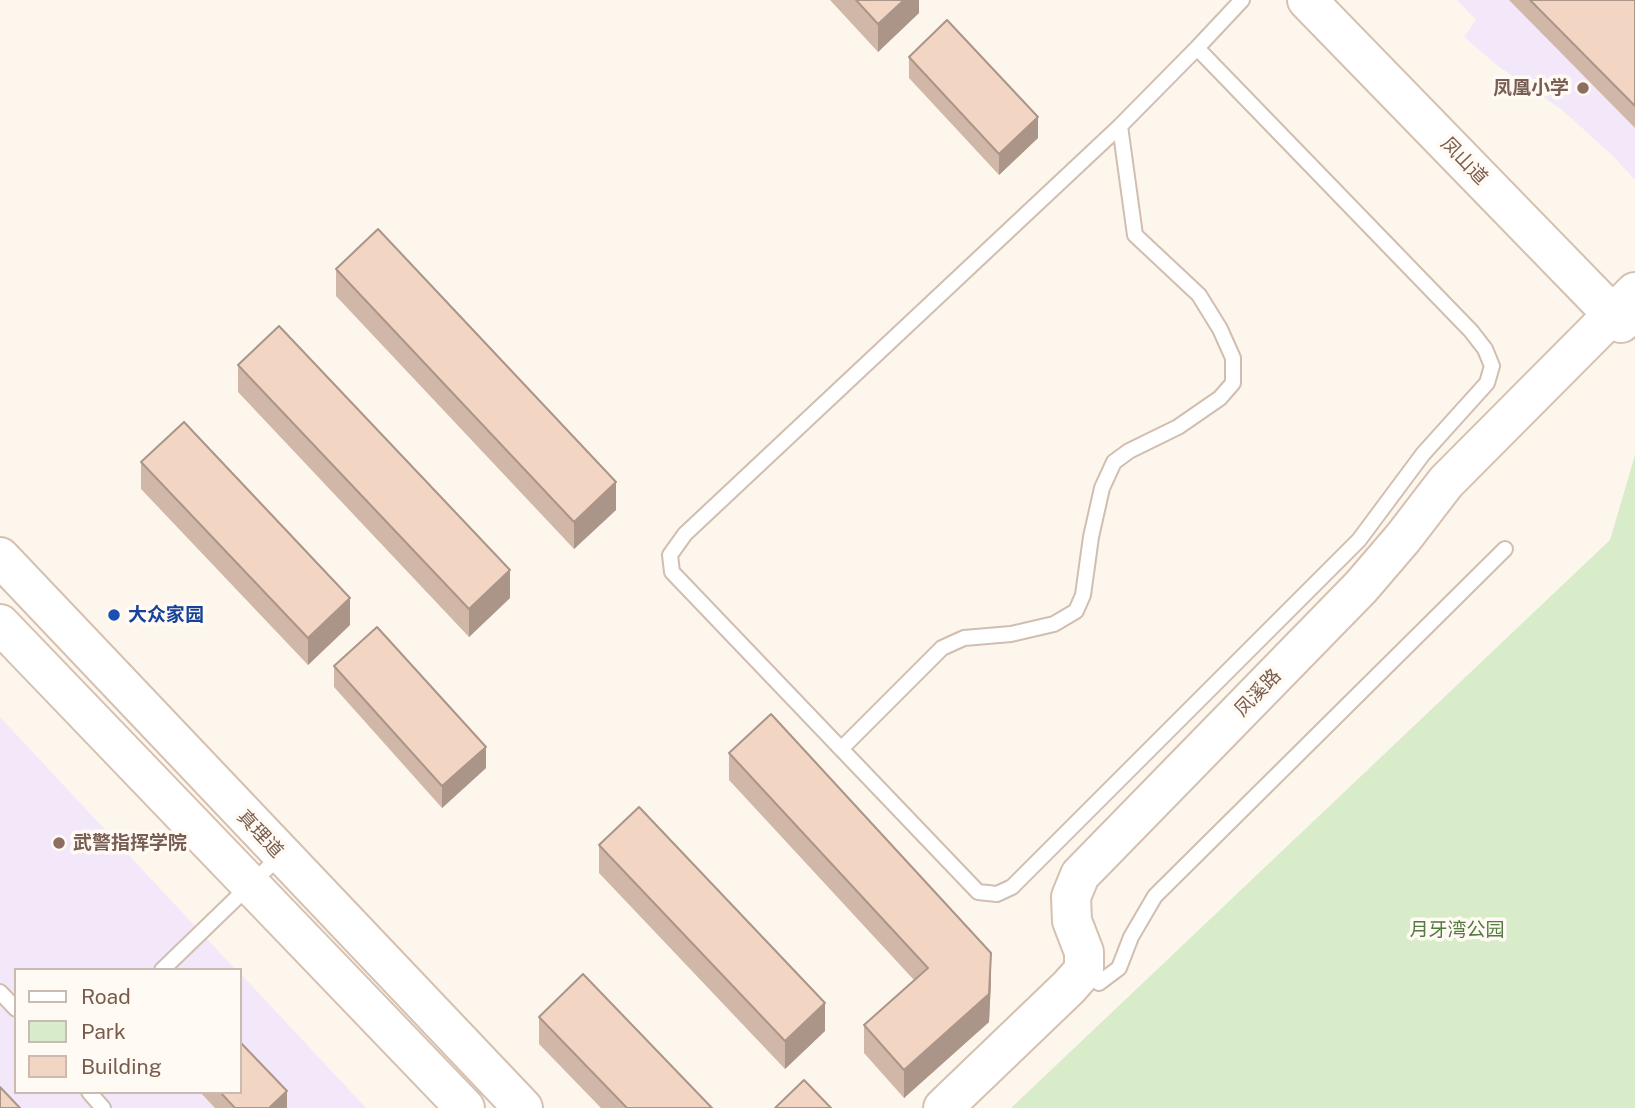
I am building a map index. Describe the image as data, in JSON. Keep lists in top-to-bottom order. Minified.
{"streets":{"street":["凤山道","凤溪路","真理道"]},"crossings":[["凤山道","凤溪路"]],"parks":["月牙湾公园"],"places":["凤凰小学","大众家园","武警指挥学院"],"legend":["Road","Park","Building"]}
